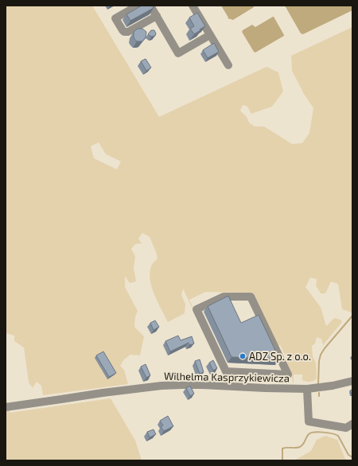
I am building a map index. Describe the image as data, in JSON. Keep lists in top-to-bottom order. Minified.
{"streets":{"street":["Wilhelma Kasprzykiewicza"]},"places":["ADZ Sp. z o.o."]}
